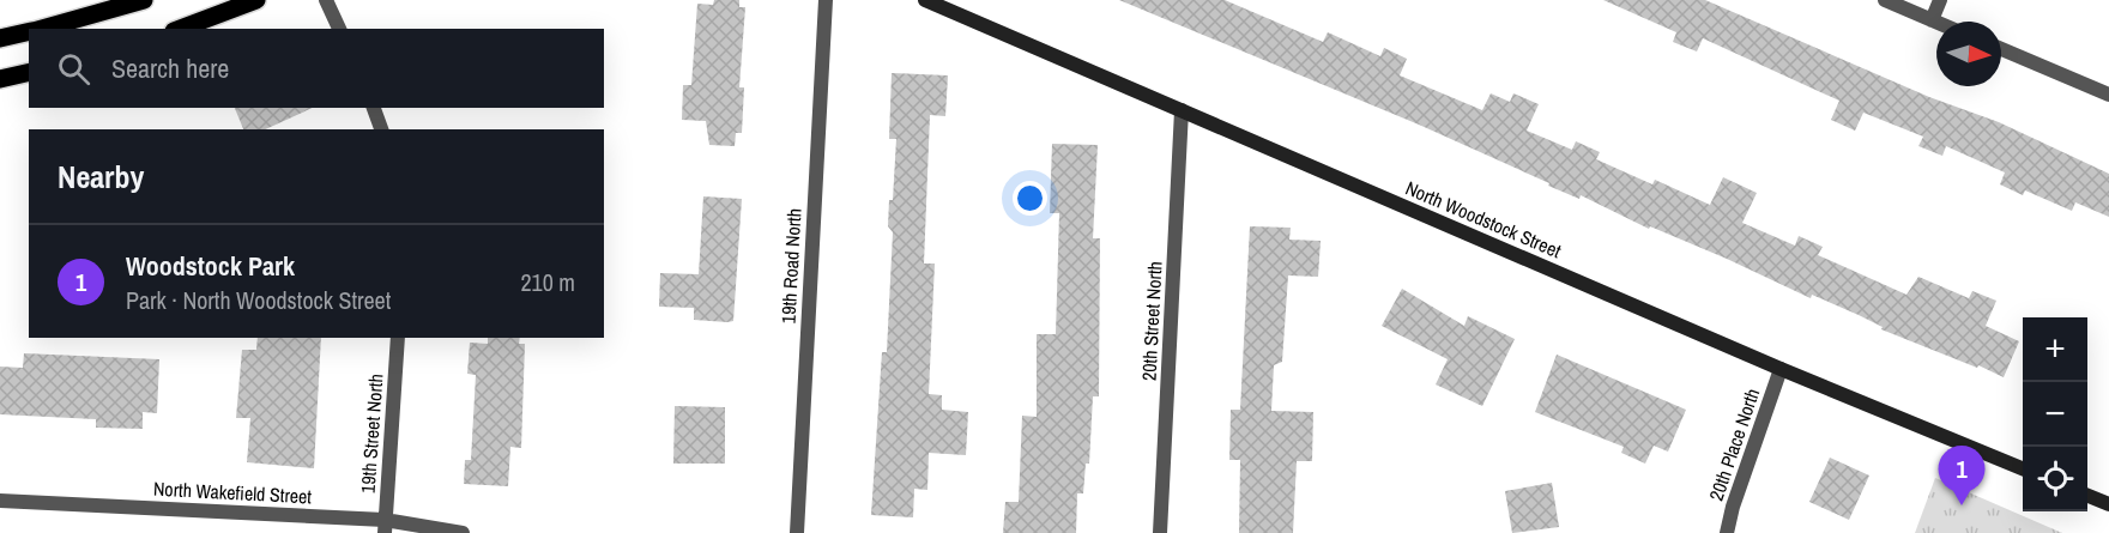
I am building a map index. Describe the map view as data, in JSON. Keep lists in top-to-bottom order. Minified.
{"streets":{"street":["North Woodstock Street","19th Road North","20th Street North","19th Street North","20th Place North","North Wakefield Street"]},"crossings":[["North Woodstock Street","20th Street North"],["North Woodstock Street","20th Place North"],["19th Street North","North Wakefield Street"]],"north":"right","page":{"search":"Search here","heading":"Nearby","list":[{"mark":"1","name":"Woodstock Park","note":"Park · North Woodstock Street","value":"210 m"}],"map_buttons":["+","−"],"pins":"1"}}
